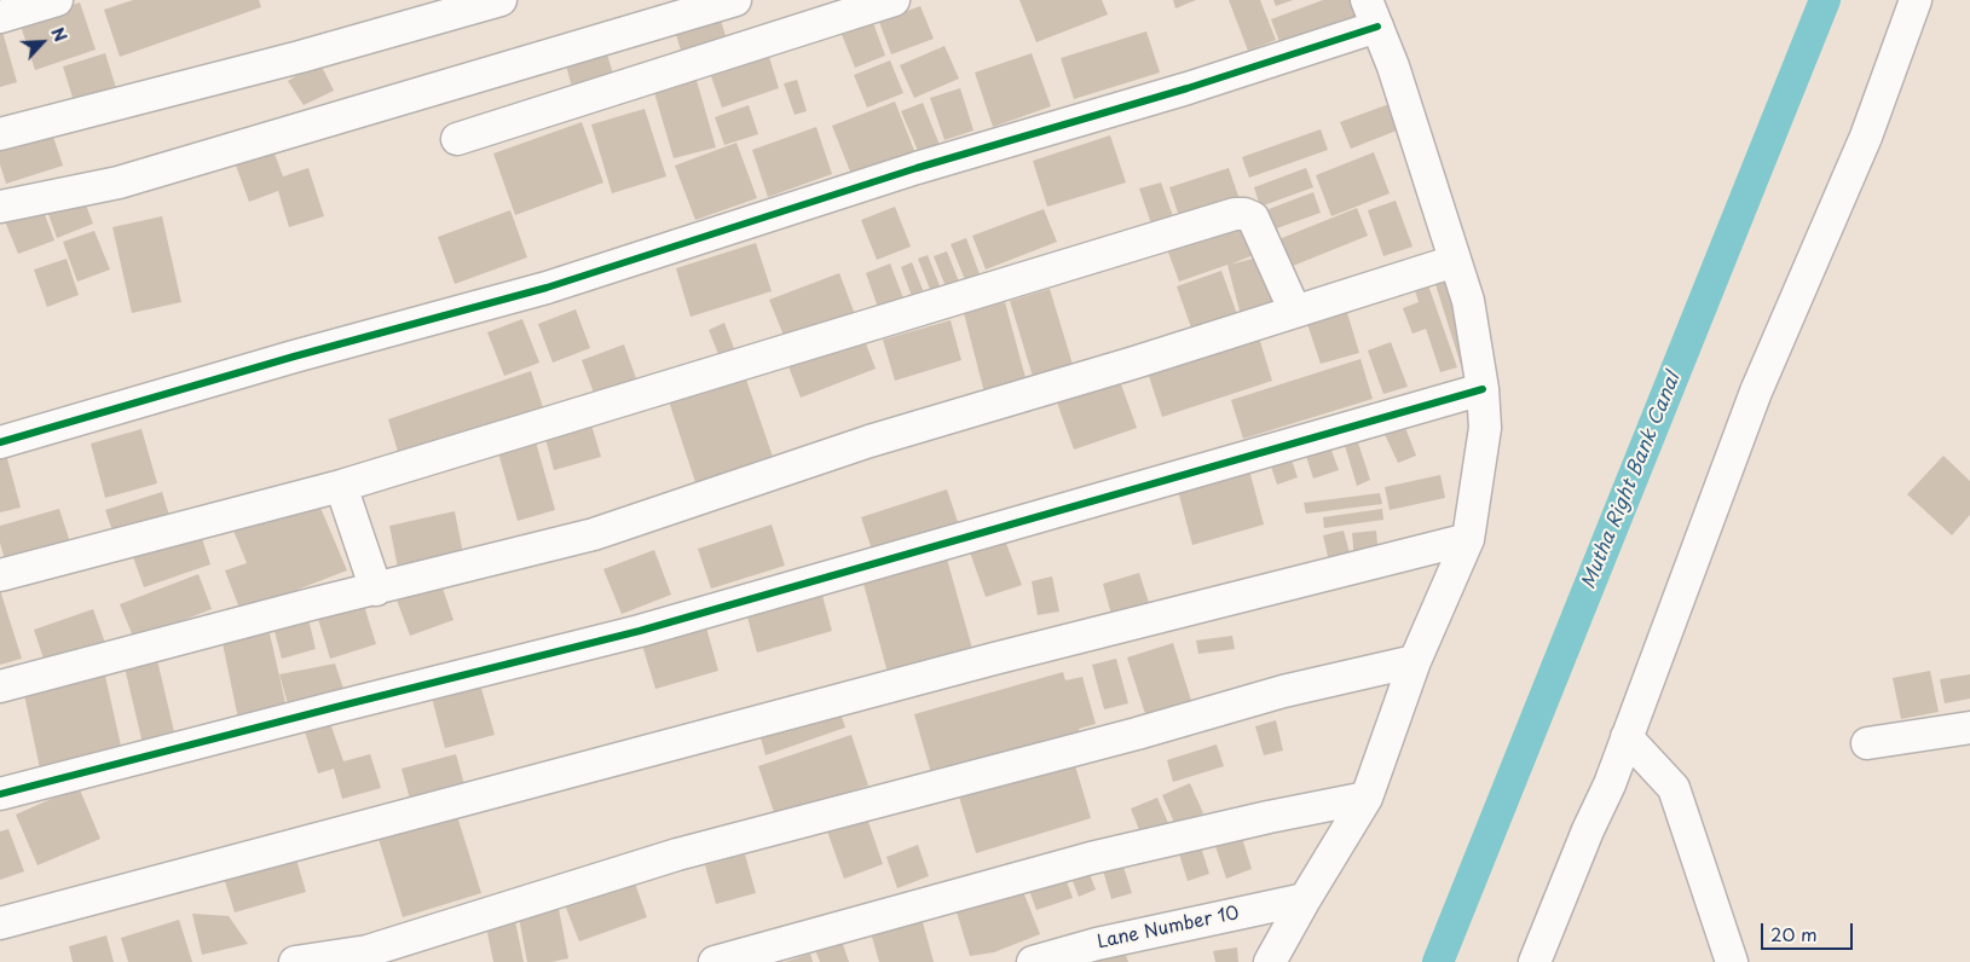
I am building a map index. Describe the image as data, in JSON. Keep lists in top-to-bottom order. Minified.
{"streets":{"street":["Lane Number 10"]},"water":["Mutha Right Bank Canal"],"scale_bar":"20 m","north":"top right"}
